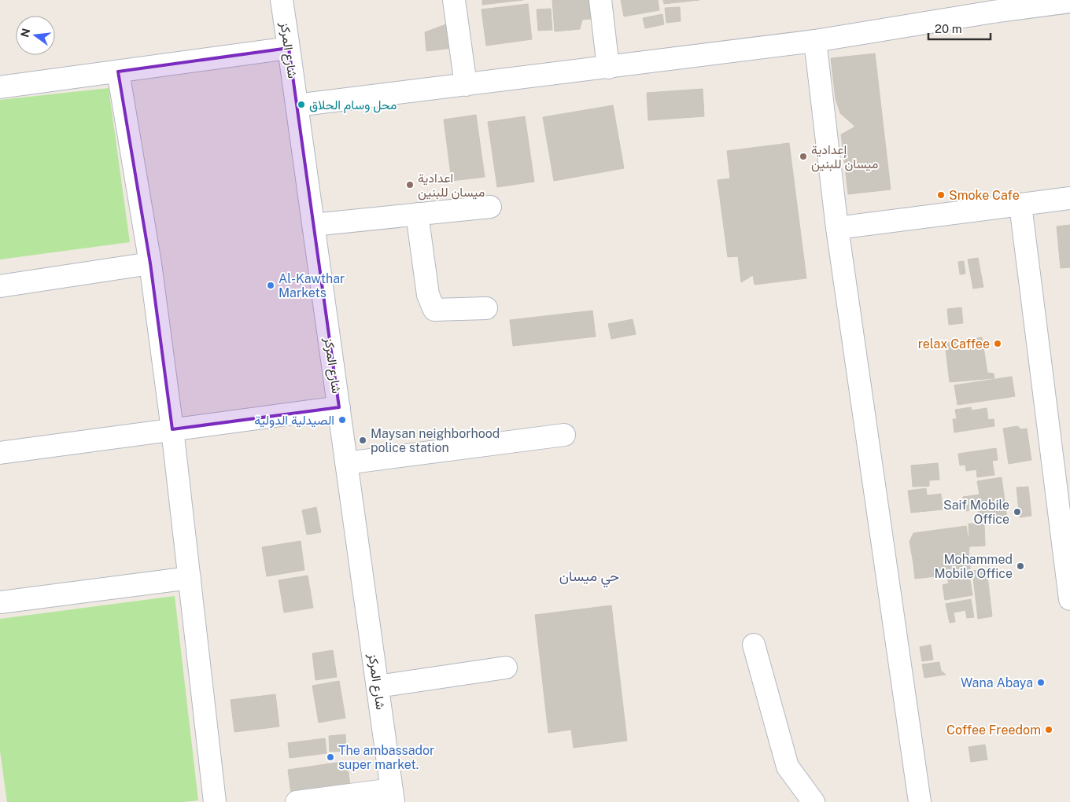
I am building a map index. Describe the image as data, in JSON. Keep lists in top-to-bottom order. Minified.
{"streets":{"street":["شارع المركز"]},"districts":["حي ميسان"],"places":["محل وسام الحلاق","إعدادية ميسان للبنين","اعدادية ميسان للبنين","Smoke Cafe","Al-Kawthar Markets","relax Caffee","الصيدلية الدولية","Maysan neighborhood police station","Saif Mobile Office","Mohammed Mobile Office","Wana Abaya","Coffee Freedom","The ambassador super market."],"scale_bar":"20 m","north":"left"}
